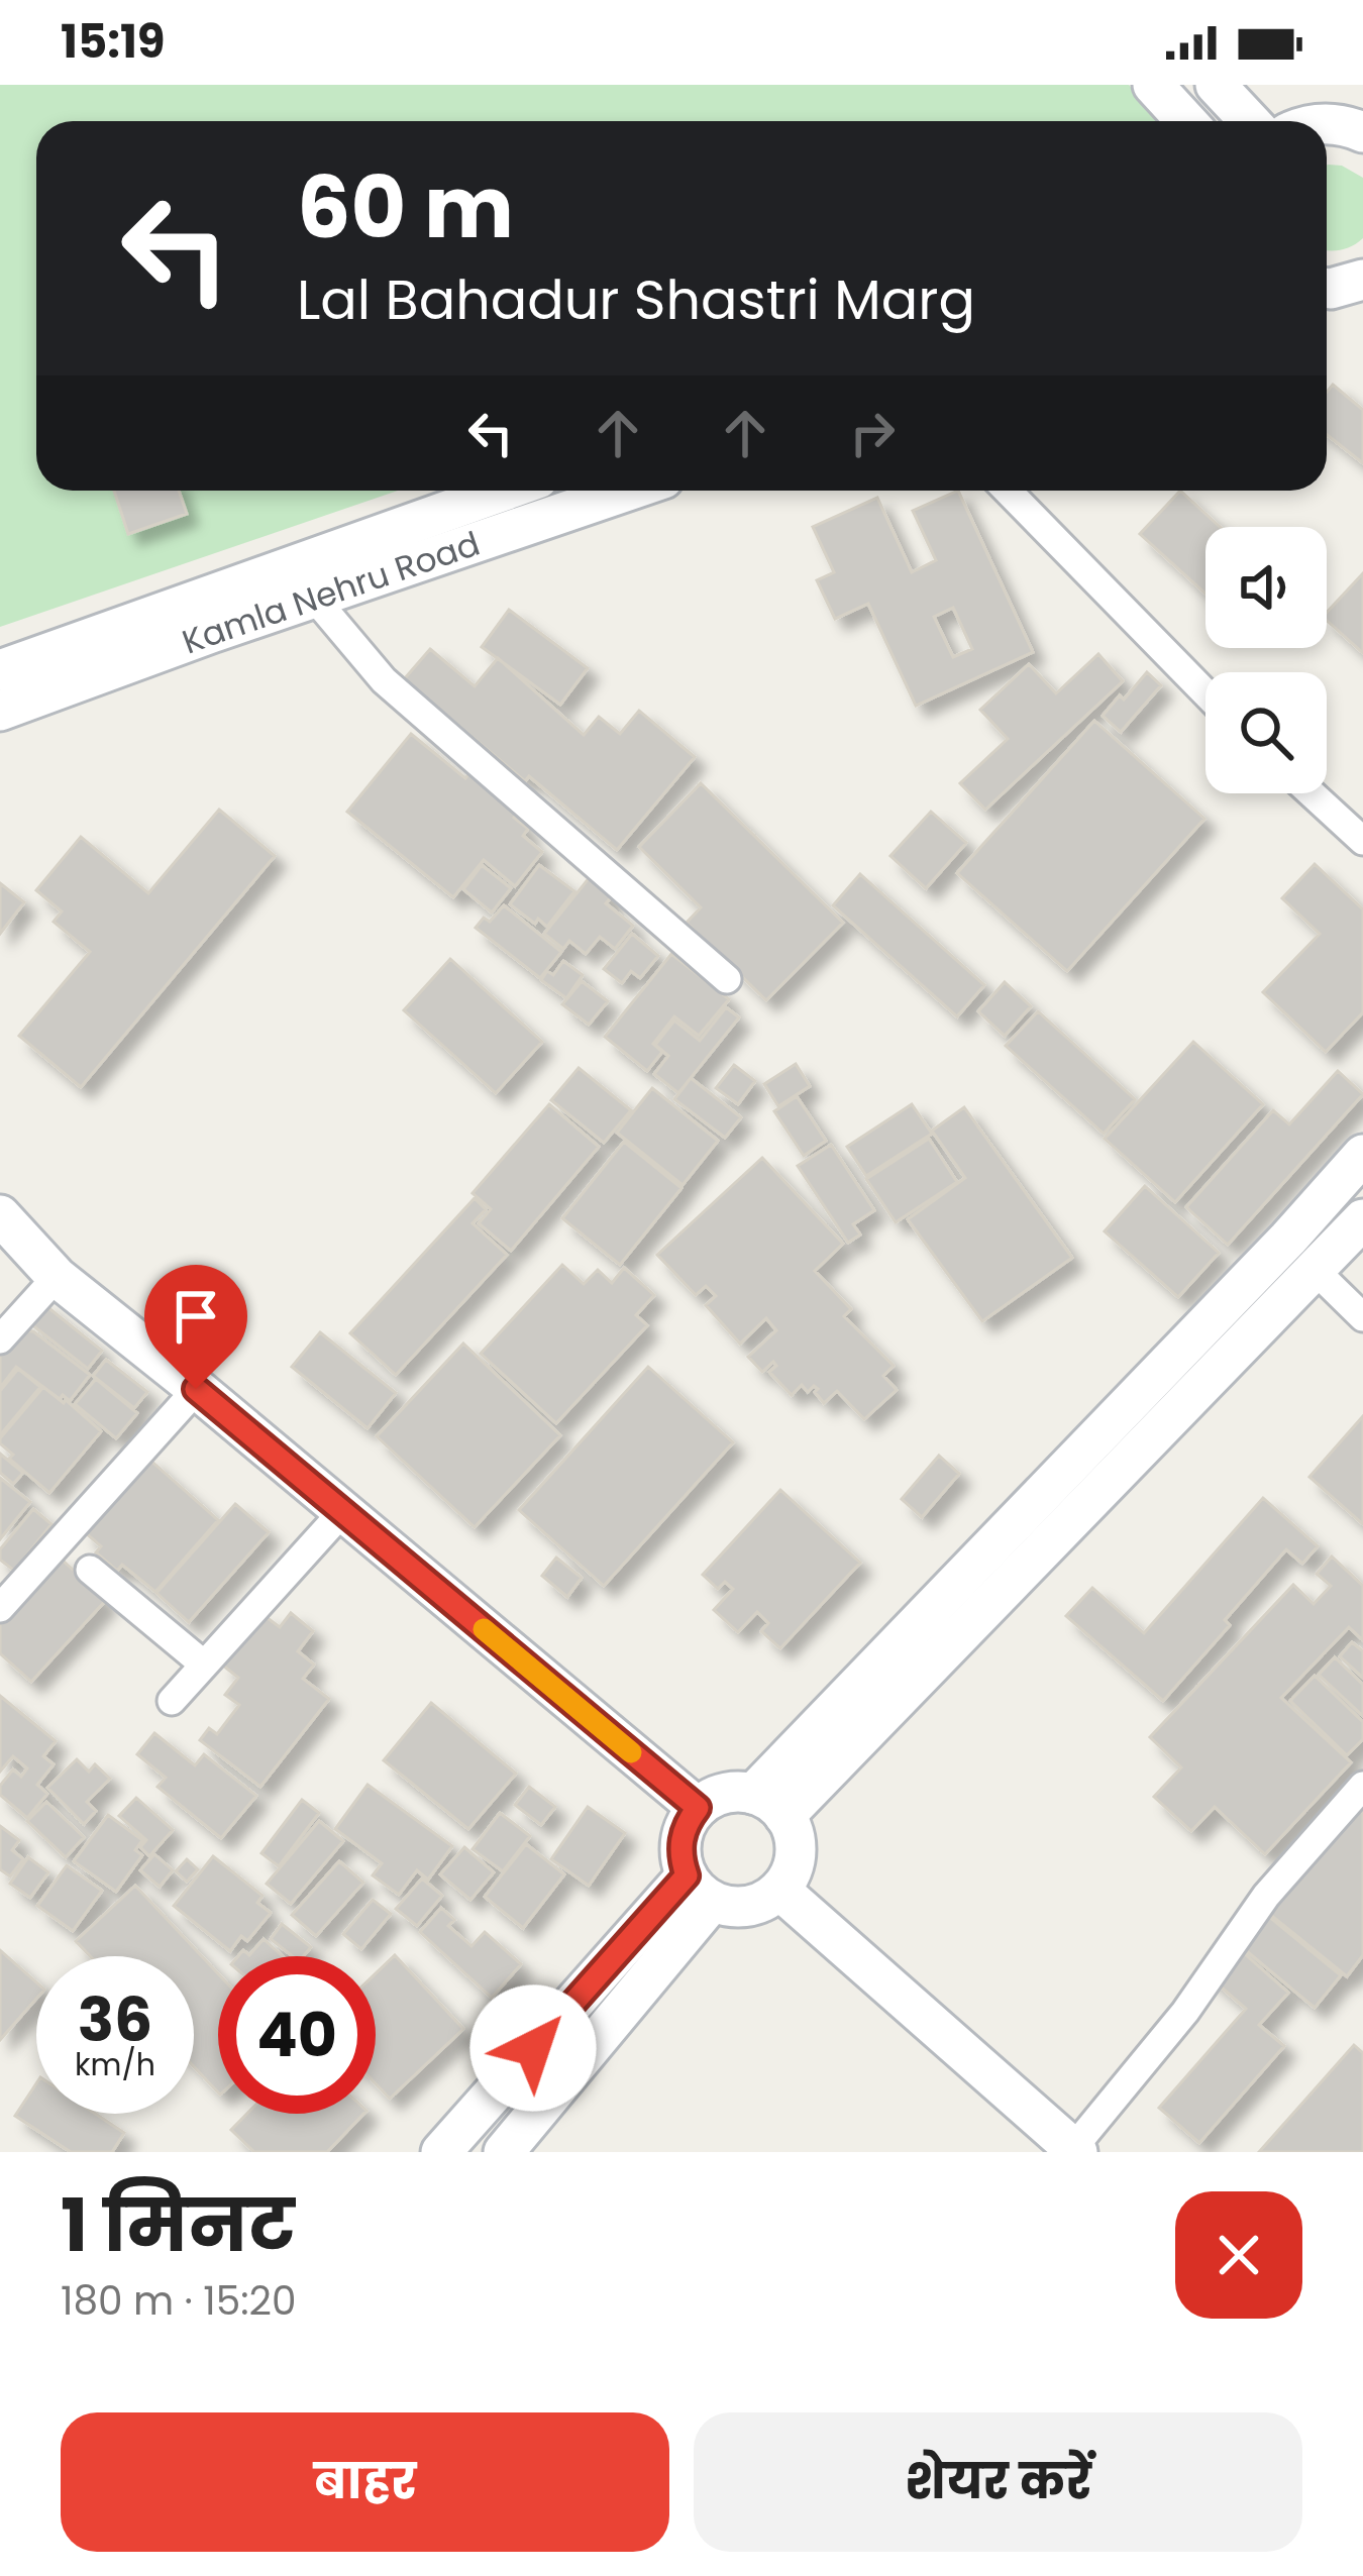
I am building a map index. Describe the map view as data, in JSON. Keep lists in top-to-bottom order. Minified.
{"streets":{"street":["Kamla Nehru Road"]},"page":{"status":"15:19","turn":["60 m","Lal Bahadur Shastri Marg"],"speed":"36 km/h","limit":"40","heading":["1 मिनट","180 m · 15:20"],"buttons":["बाहर","शेयर करें"]}}
